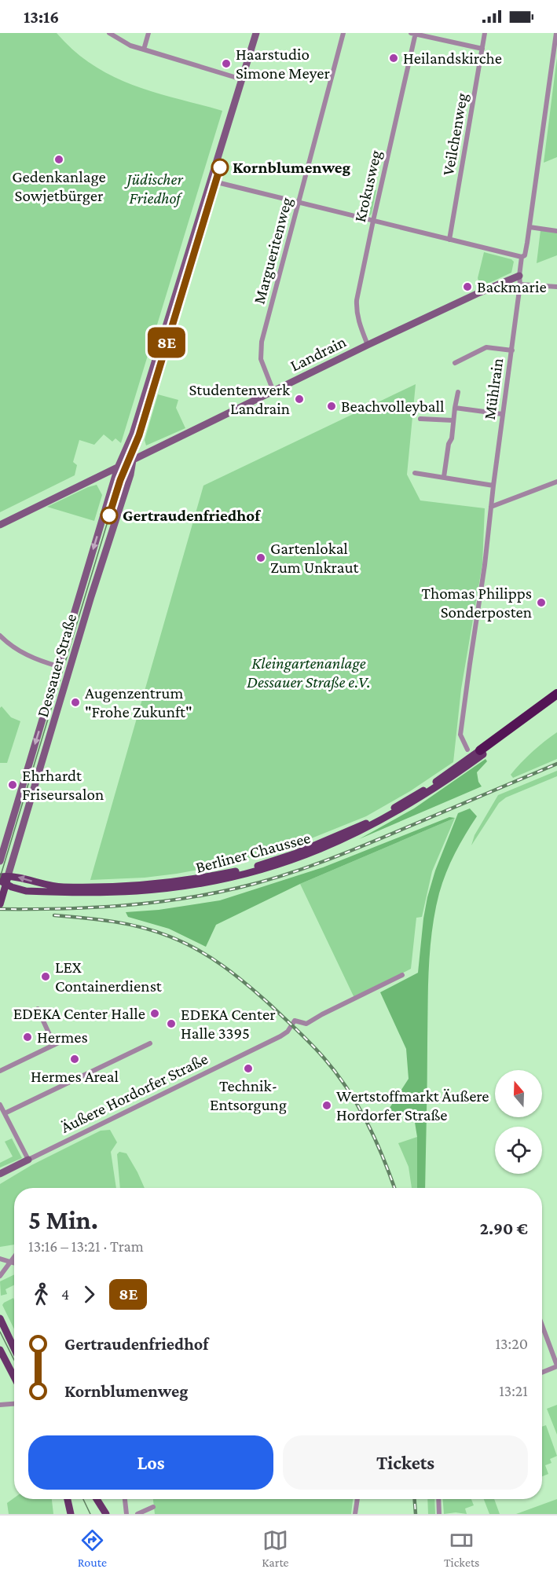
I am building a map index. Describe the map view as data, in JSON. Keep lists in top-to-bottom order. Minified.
{"streets":{"highway":["Berliner Chaussee"],"main road":["Landrain","Dessauer Straße","Äußere Hordorfer Straße"],"street":["Veilchenweg","Krokusweg","Margueritenweg","Mühlrain"]},"crossings":[["Krokusweg","Landrain"],["Margueritenweg","Landrain"],["Landrain","Mühlrain"],["Landrain","Dessauer Straße"],["Dessauer Straße","Berliner Chaussee"]],"parks":["Jüdischer Friedhof","Kleingartenanlage Dessauer Straße e.V."],"places":["Heilandskirche","Haarstudio Simone Meyer","Gedenkanlage Sowjetbürger","Kornblumenweg","Backmarie","Studentenwerk Landrain","Beachvolleyball","Gertraudenfriedhof","Gartenlokal Zum Unkraut","Thomas Philipps Sonderposten","Augenzentrum \"Frohe Zukunft\"","Ehrhardt Friseursalon","LEX Containerdienst","EDEKA Center Halle","EDEKA Center Halle 3395","Hermes","Hermes Areal","Technik- Entsorgung","Wertstoffmarkt Äußere Hordorfer Straße"],"lines":["tram line 8E"],"north":"top","page":{"status":"13:16","on_map":"8E","heading":["5 Min.","13:16 – 13:21 · Tram","2.90 €"],"legs":["4","8E"],"list":[{"name":"Gertraudenfriedhof","value":"13:20"},{"name":"Kornblumenweg","value":"13:21"}],"buttons":["Los","Tickets"],"tabs":["Route","Karte","Tickets"]}}
